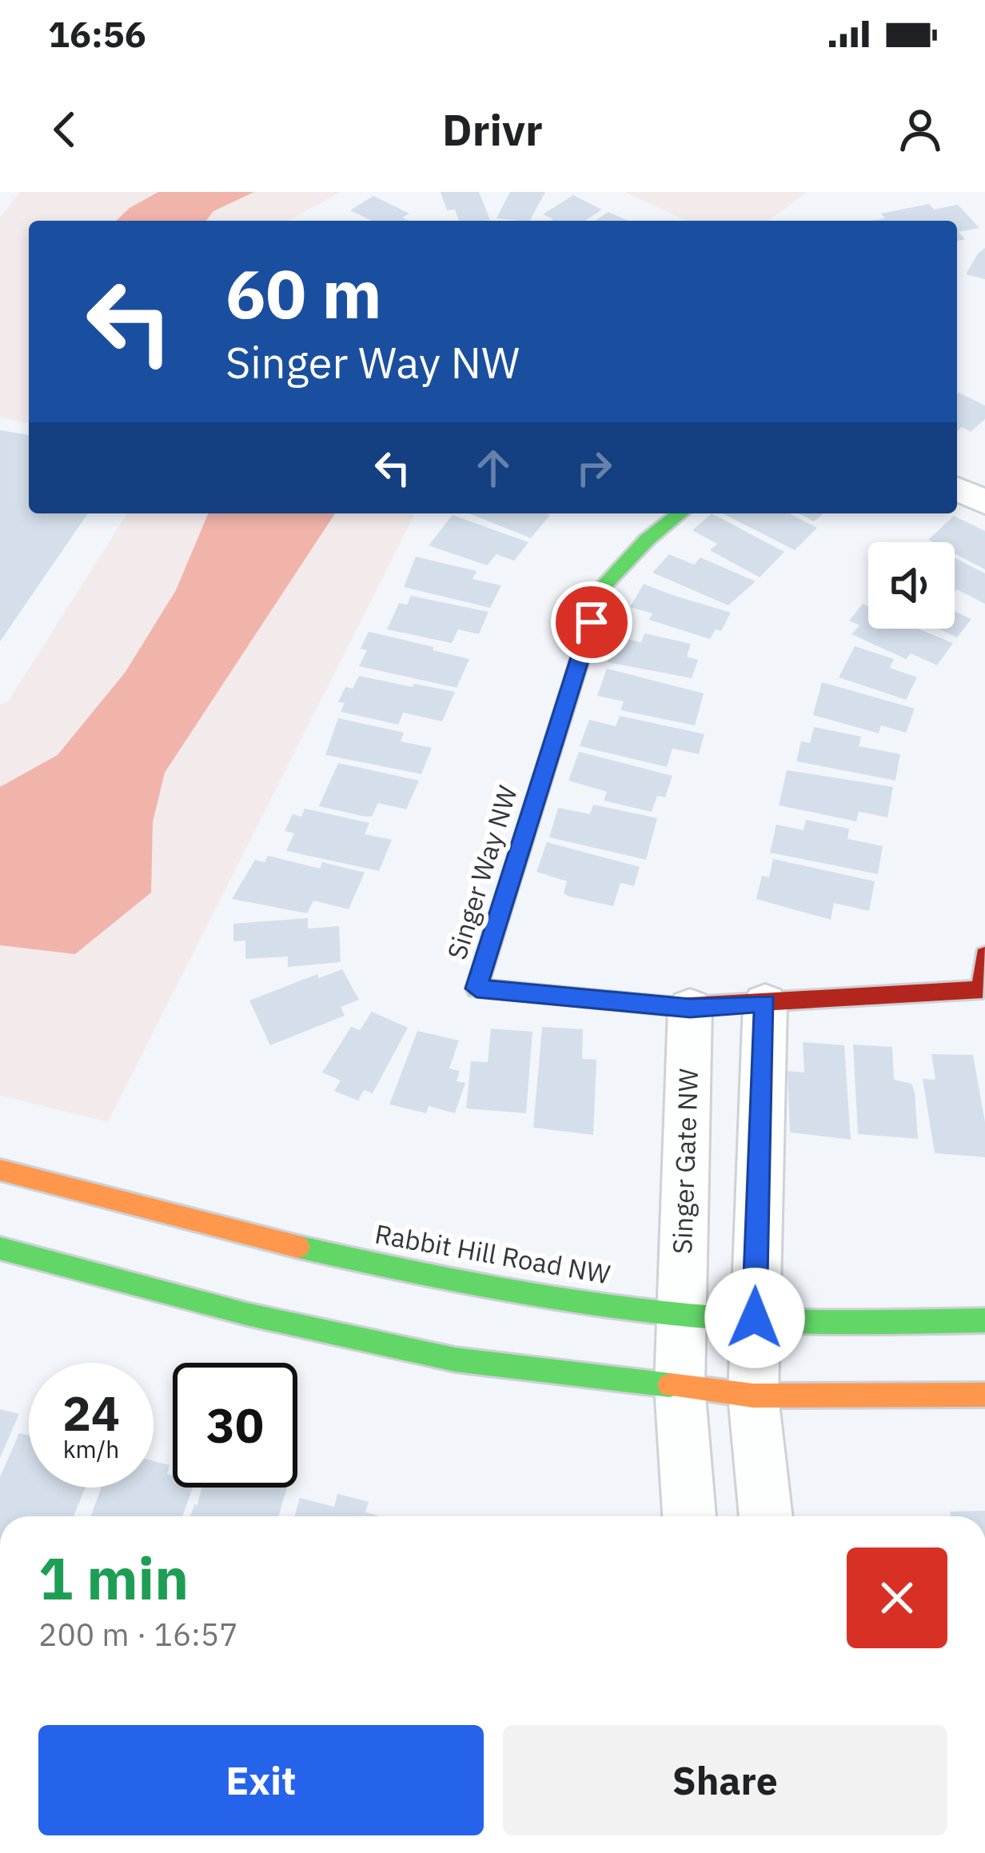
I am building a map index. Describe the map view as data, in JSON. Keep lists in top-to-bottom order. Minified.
{"streets":{"main road":["Singer Way NW","Rabbit Hill Road NW"],"street":["Singer Gate NW"]},"crossings":[["Singer Way NW","Singer Gate NW"],["Singer Gate NW","Rabbit Hill Road NW"]],"page":{"status":"16:56","header":"Drivr","turn":["60 m","Singer Way NW"],"speed":"24 km/h","limit":"30","heading":["1 min","200 m · 16:57"],"buttons":["Exit","Share"]}}
